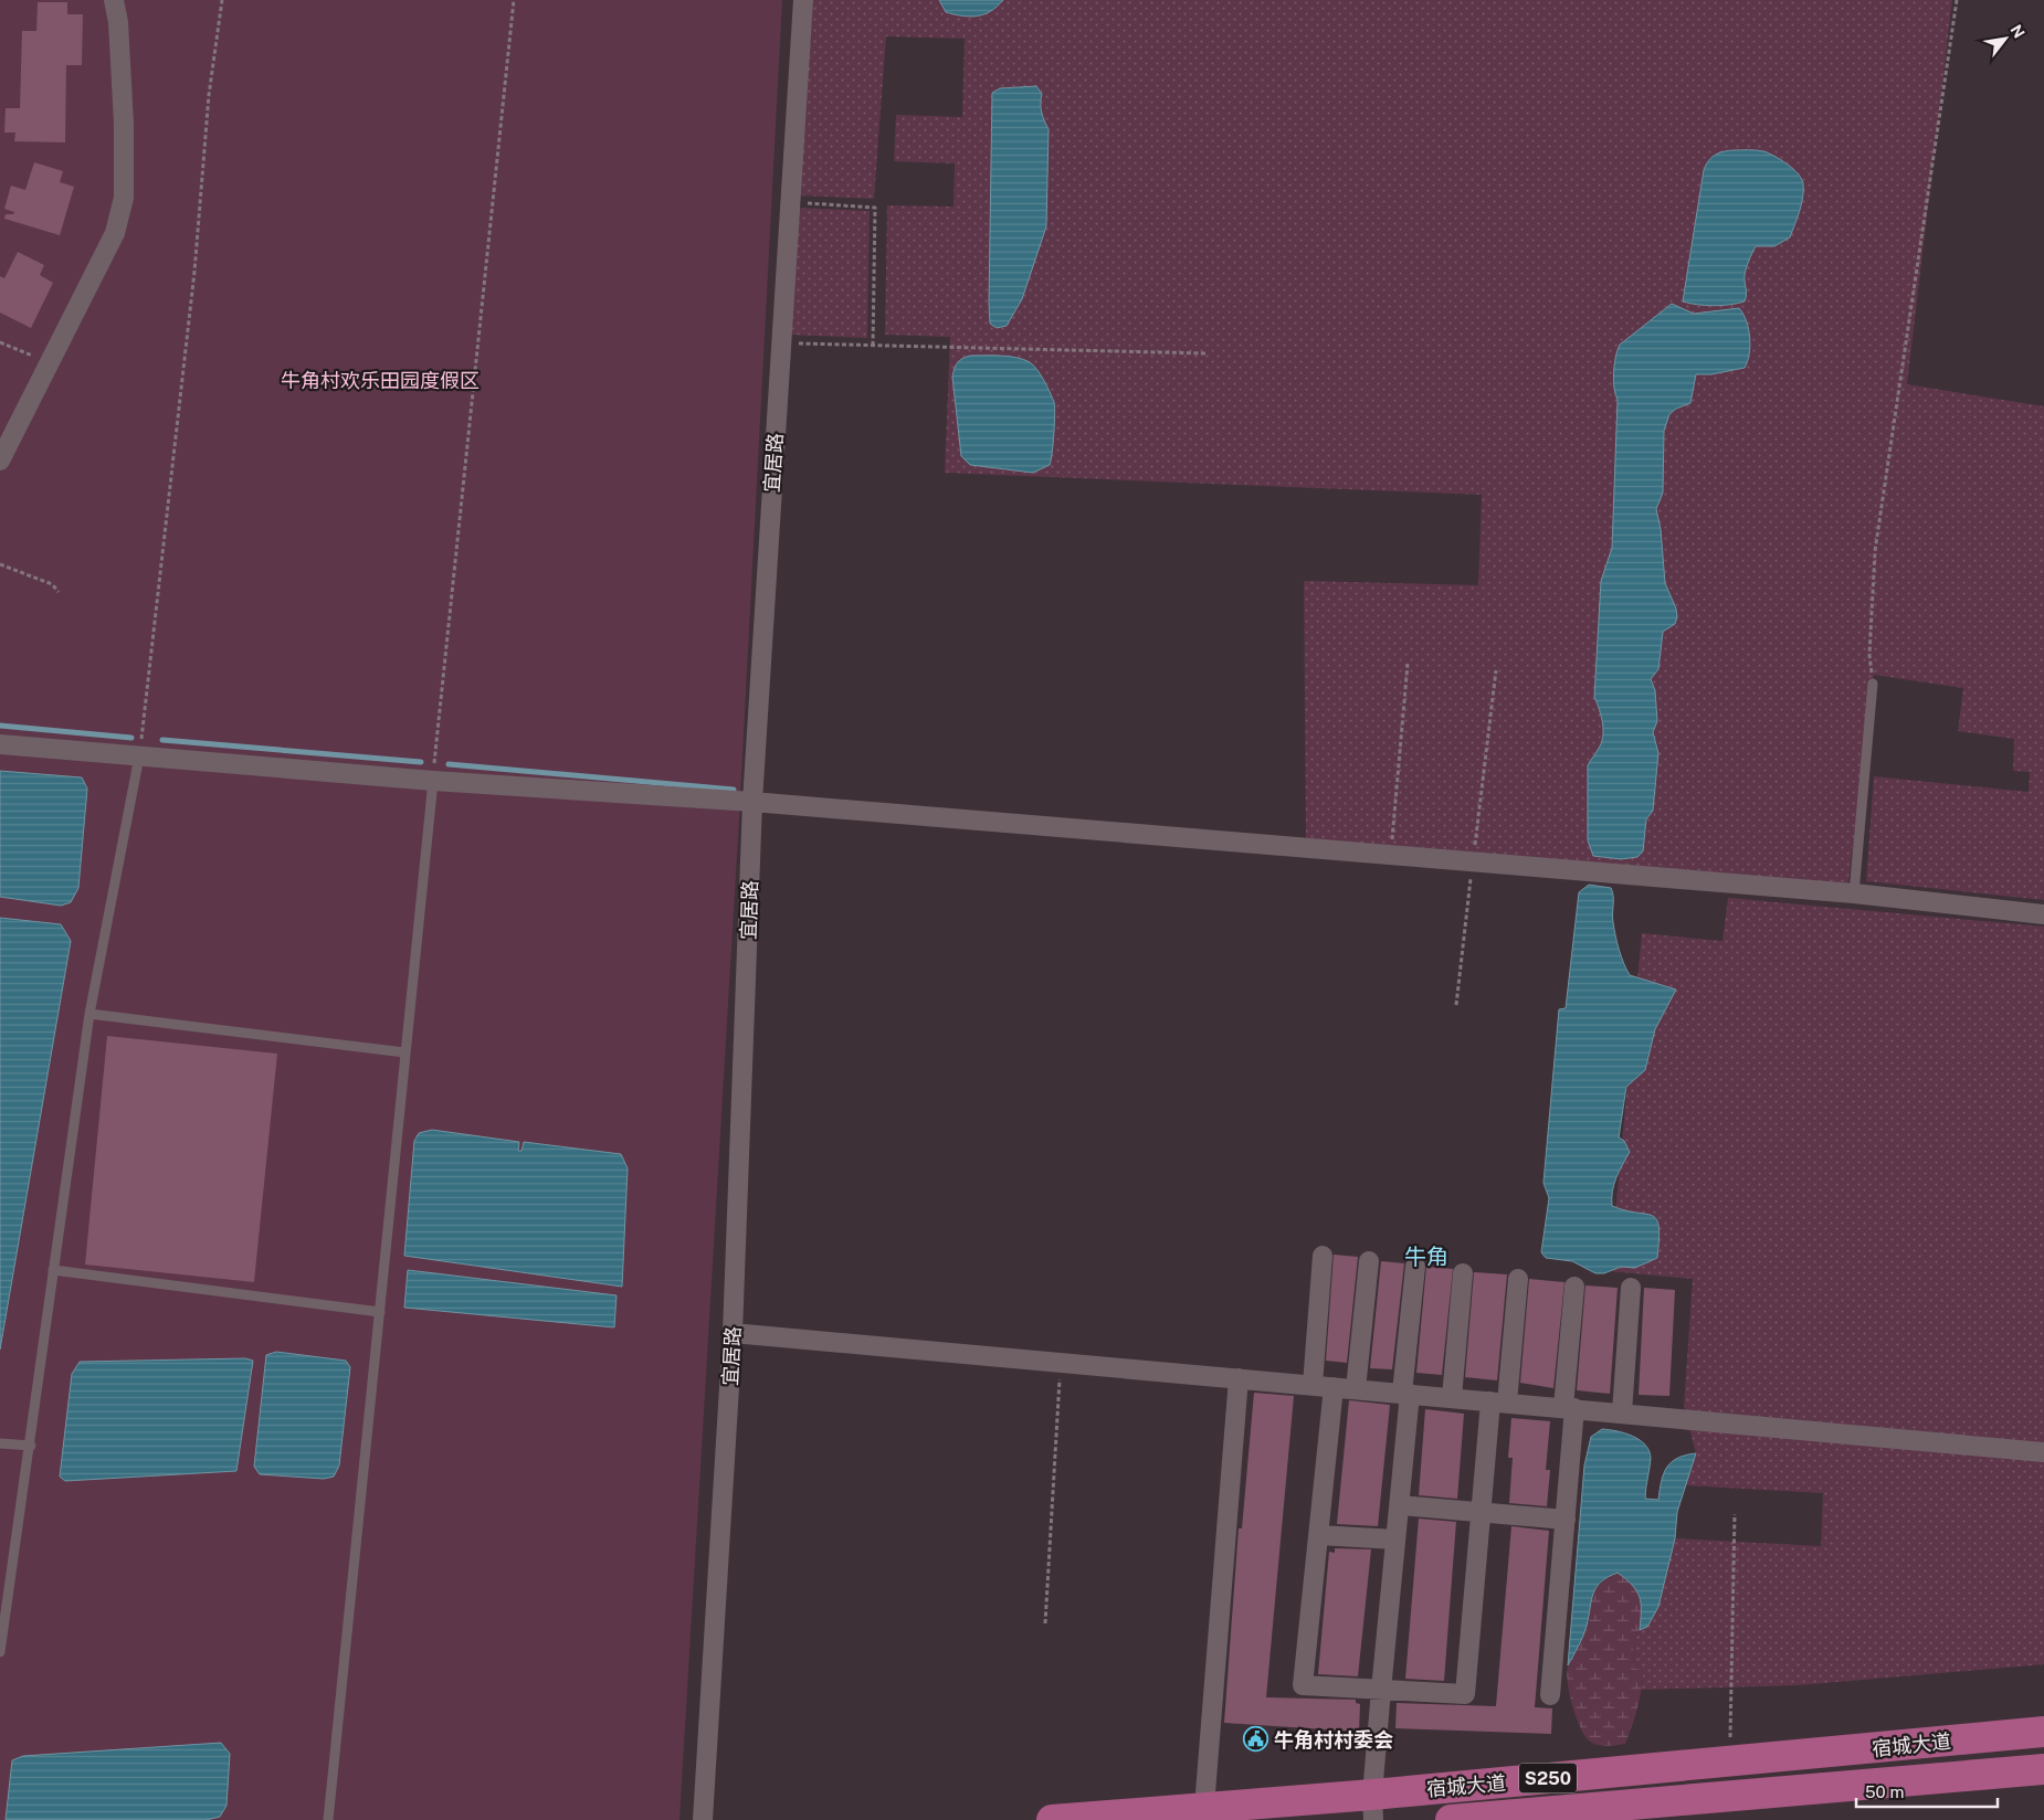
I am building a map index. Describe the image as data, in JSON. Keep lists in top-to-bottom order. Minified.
{"streets":{"main road":["宿城大道","S250"],"street":["宜居路"]},"districts":["牛角"],"parks":["牛角村欢乐田园度假区"],"places":{"public building":["牛角村村委会"]},"scale_bar":"50 m","north":"top right"}
